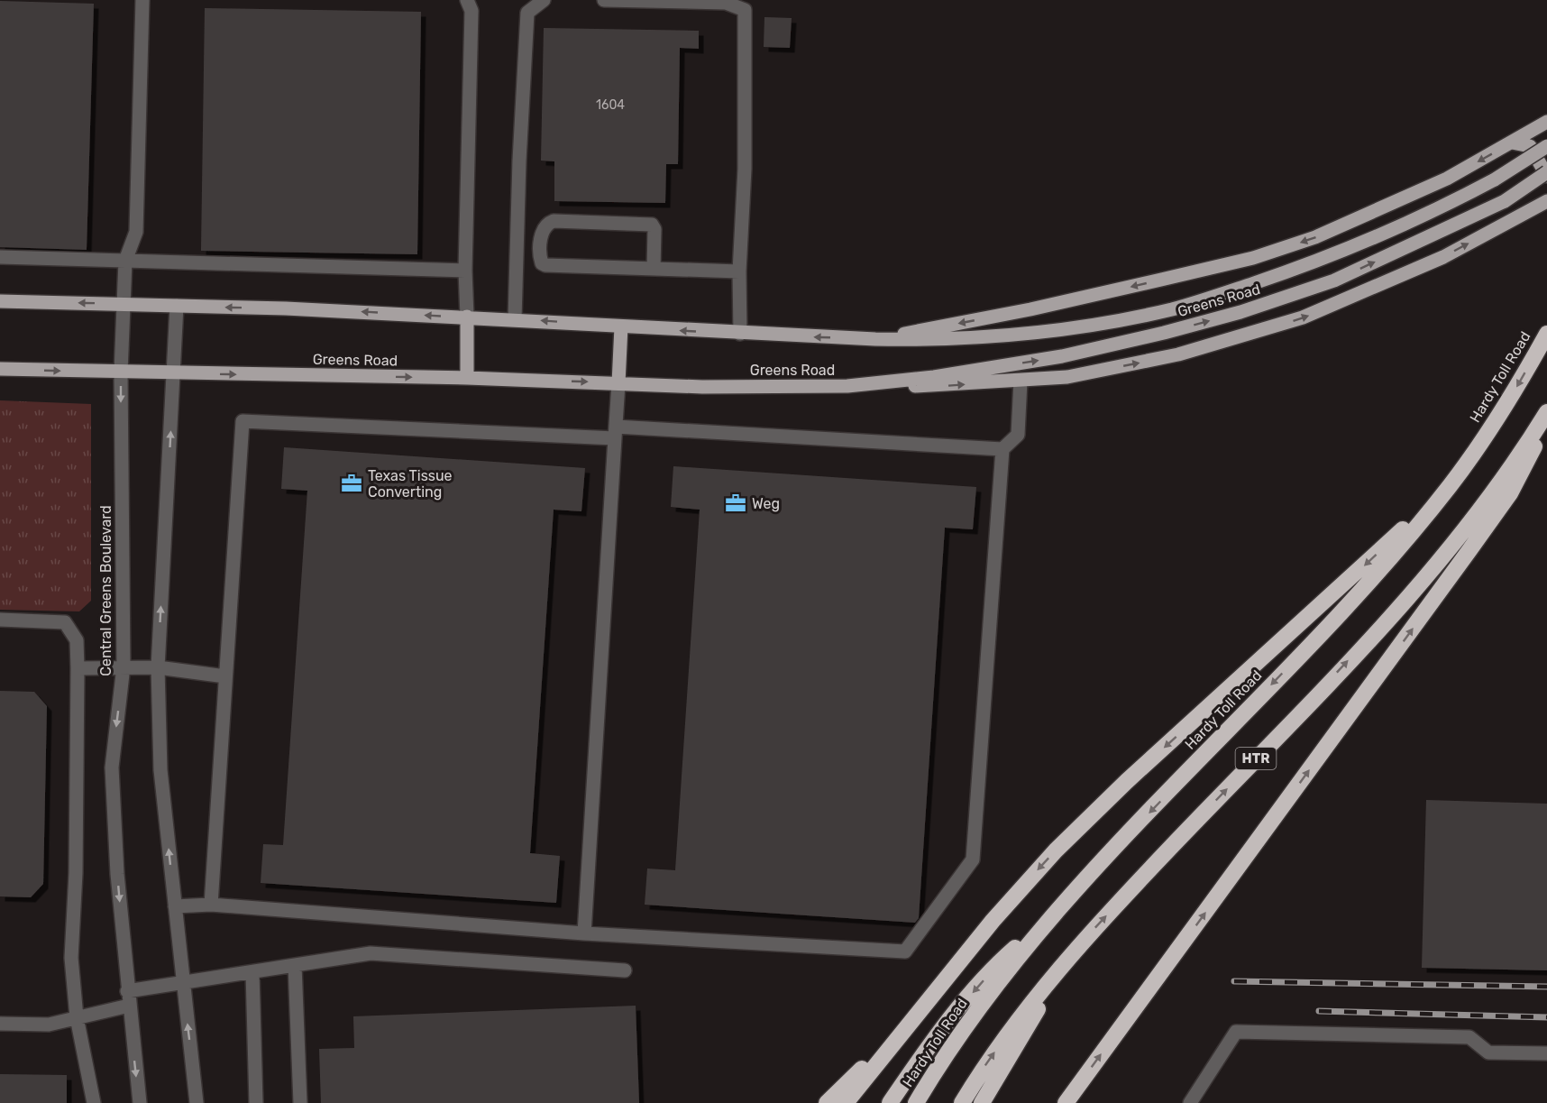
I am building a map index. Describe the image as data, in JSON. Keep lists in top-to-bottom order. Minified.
{"streets":{"highway":["Hardy Toll Road","HTR"],"main road":["Greens Road"],"street":["Central Greens Boulevard"]},"crossings":[["Greens Road","Central Greens Boulevard"]],"places":{"office":["Texas Tissue Converting","Weg"]},"house_numbers":["1604"]}
